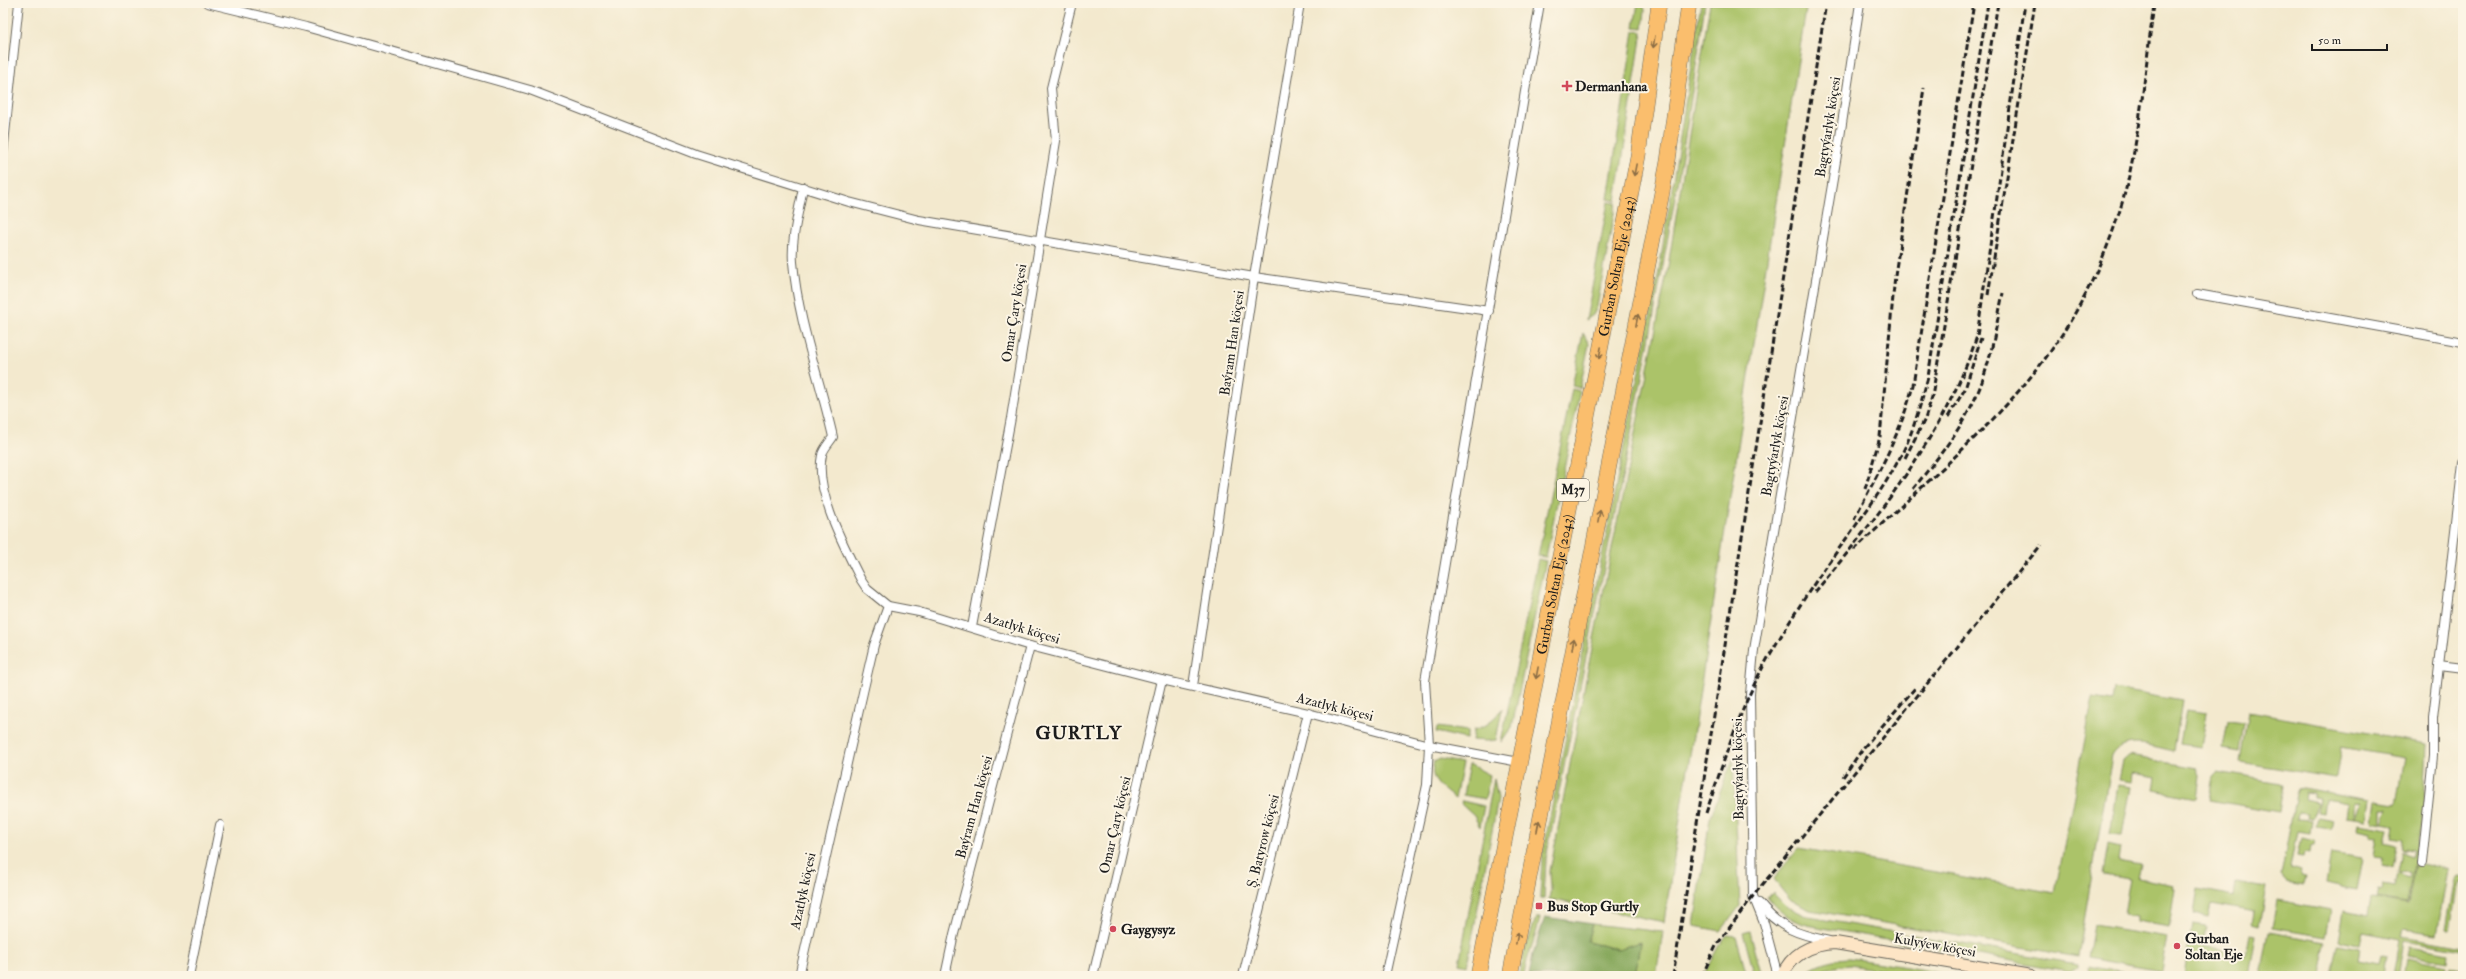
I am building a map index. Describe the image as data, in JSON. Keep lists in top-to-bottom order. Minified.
{"streets":{"highway":["Gurban Soltan Eje (2043)","M37"],"street":["Bagtyýarlyk köçesi","Omar Çary köçesi","Baýram Han köçesi","Azatlyk köçesi","Ş. Batyrow köçesi","Kulyýew köçesi"]},"crossings":[["Gurban Soltan Eje (2043)","Azatlyk köçesi"],["Omar Çary köçesi","Azatlyk köçesi"],["Baýram Han köçesi","Azatlyk köçesi"],["Azatlyk köçesi","Ş. Batyrow köçesi"]],"districts":["GURTLY"],"places":{"health":["Dermanhana"],"transit":["Bus Stop Gurtly"],"other":["Gaygysyz","Gurban Soltan Eje"]},"scale_bar":"50 m"}
